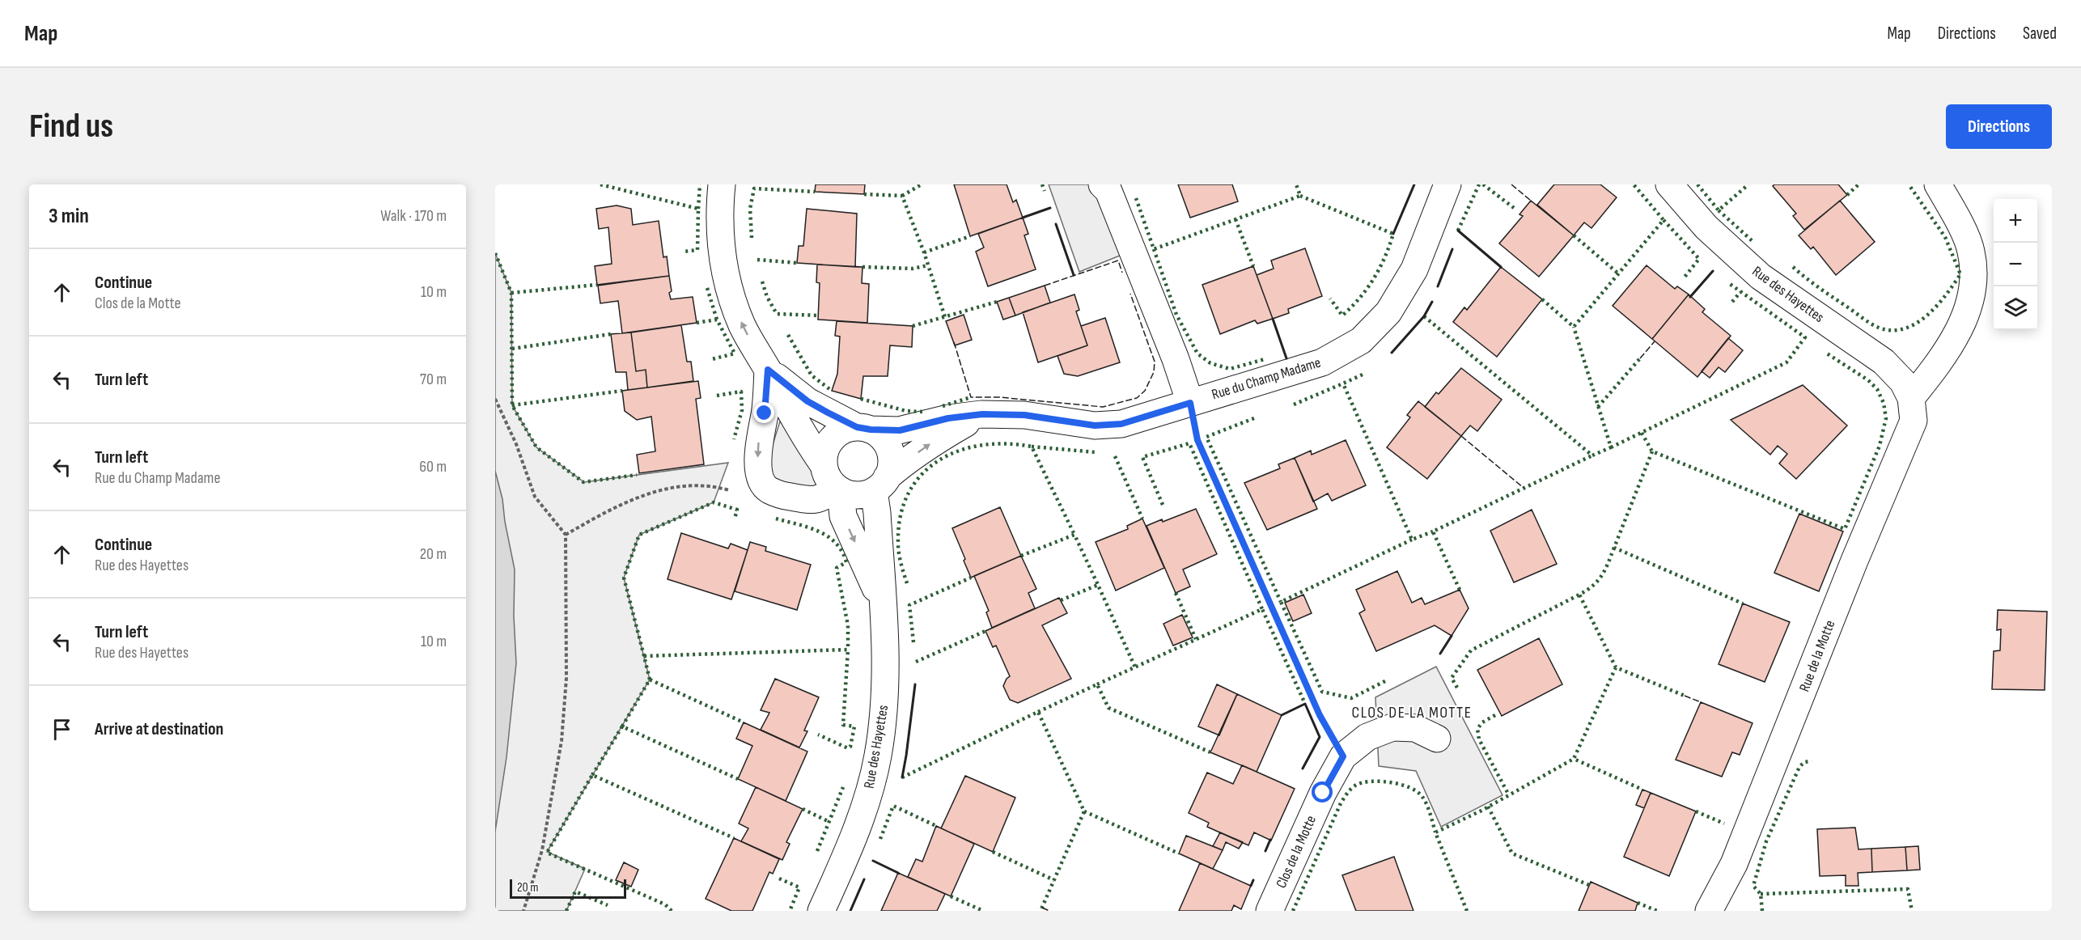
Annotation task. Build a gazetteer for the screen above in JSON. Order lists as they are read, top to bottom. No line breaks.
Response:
{"streets":{"street":["Rue des Hayettes","Rue du Champ Madame","Rue de la Motte","Clos de la Motte"]},"crossings":[["Rue des Hayettes","Rue du Champ Madame"],["Rue des Hayettes","Rue de la Motte"]],"districts":["CLOS DE LA MOTTE"],"scale_bar":"20 m","page":{"header":"Map","nav":["Map","Directions","Saved"],"buttons":"Directions","title":"Find us","heading":["3 min","Walk · 170 m"],"map_buttons":["+","−"],"list":[["Continue","Clos de la Motte","10 m"],["Turn left","70 m"],["Turn left","Rue du Champ Madame","60 m"],["Continue","Rue des Hayettes","20 m"],["Turn left","Rue des Hayettes","10 m"],"Arrive at destination"],"scale":"20 m"}}
